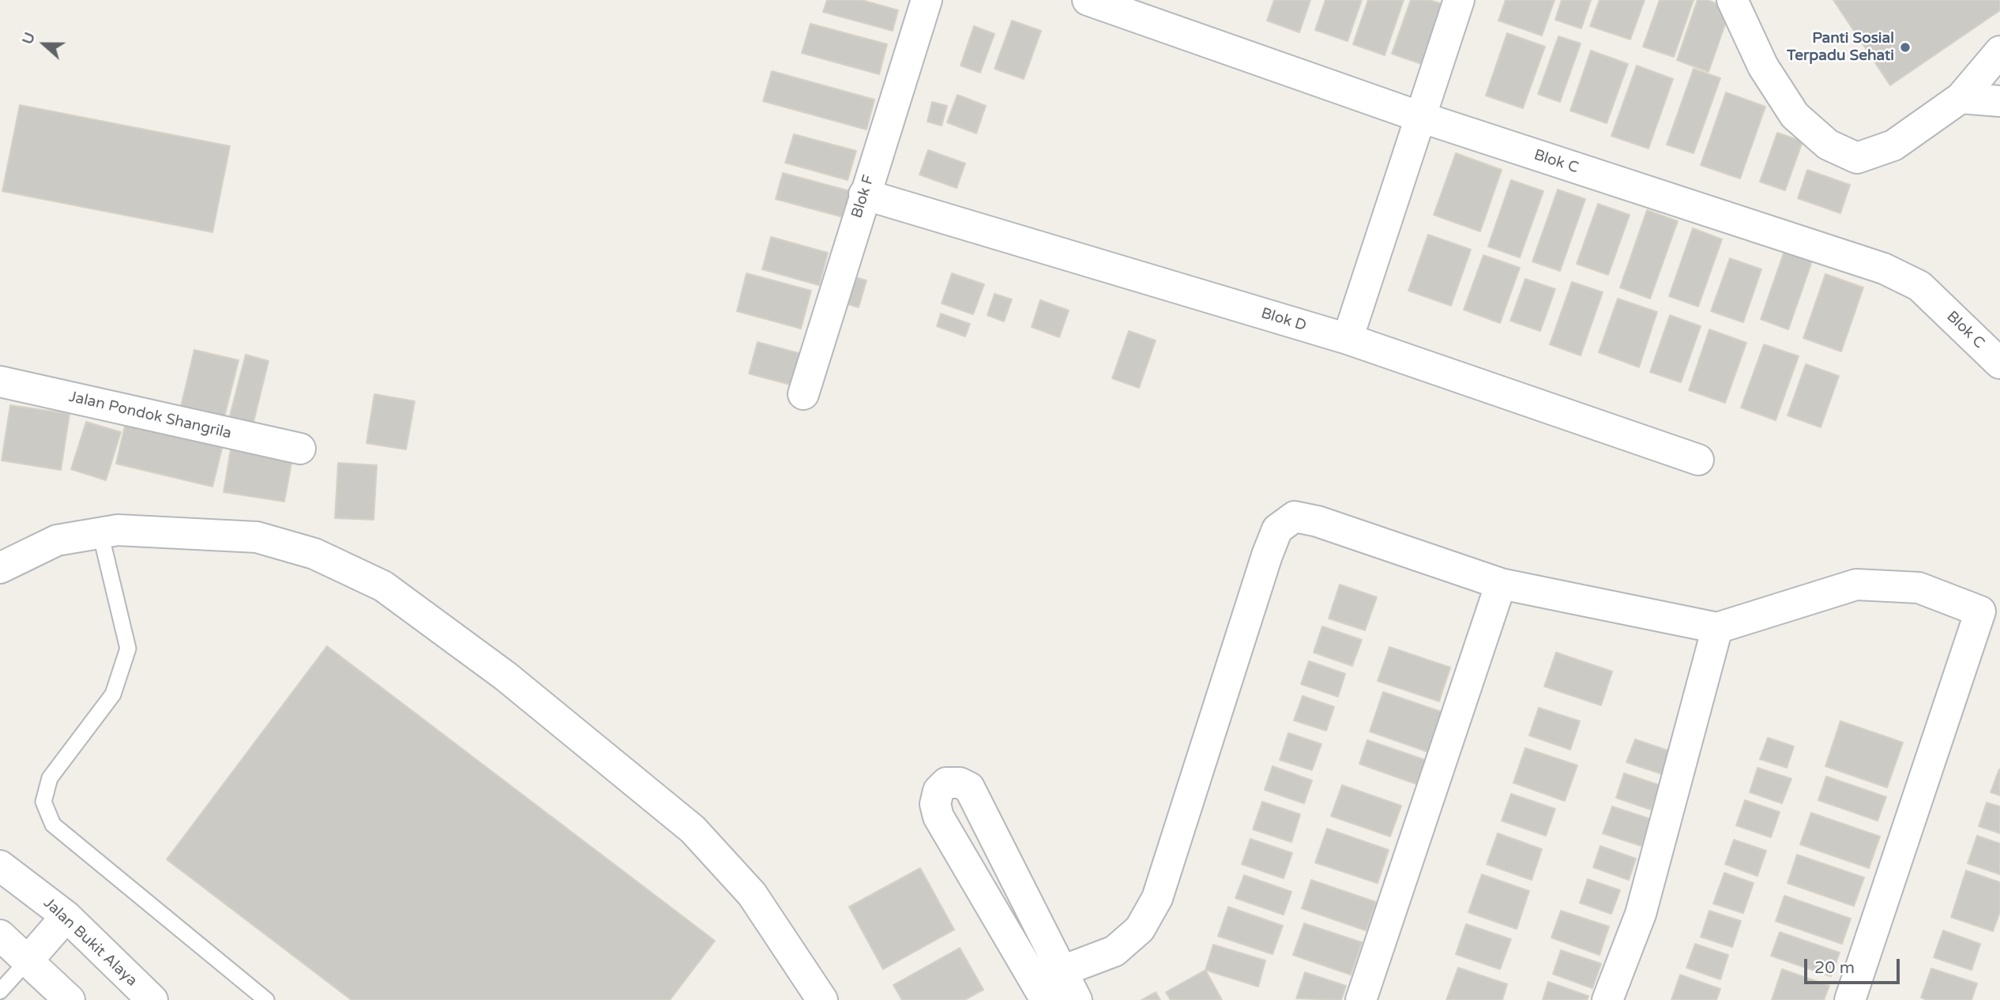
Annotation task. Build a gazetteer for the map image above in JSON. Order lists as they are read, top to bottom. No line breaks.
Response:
{"streets":{"street":["Blok C","Blok F","Blok D","Jalan Pondok Shangrila","Jalan Bukit Alaya"]},"crossings":[["Blok F","Blok D"]],"places":["Panti Sosial Terpadu Sehati"],"scale_bar":"20 m","north":"left"}
